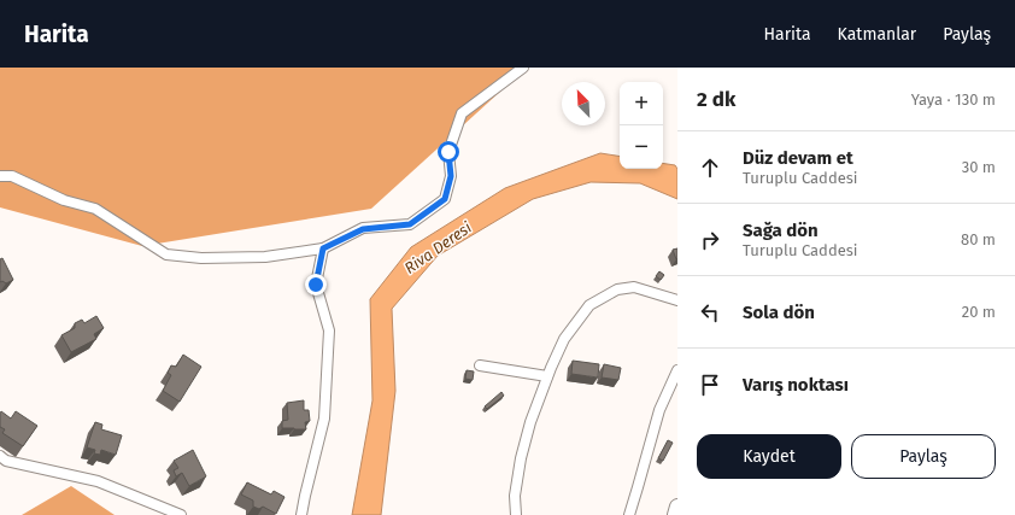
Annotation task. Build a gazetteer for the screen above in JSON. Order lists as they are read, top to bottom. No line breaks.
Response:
{"water":["Riva Deresi"],"north":"top left","page":{"header":"Harita","nav":["Harita","Katmanlar","Paylaş"],"heading":["2 dk","Yaya · 130 m"],"map_buttons":["+","−"],"list":[["Düz devam et","Turuplu Caddesi","30 m"],["Sağa dön","Turuplu Caddesi","80 m"],["Sola dön","20 m"],"Varış noktası"],"buttons":["Kaydet","Paylaş"]}}
